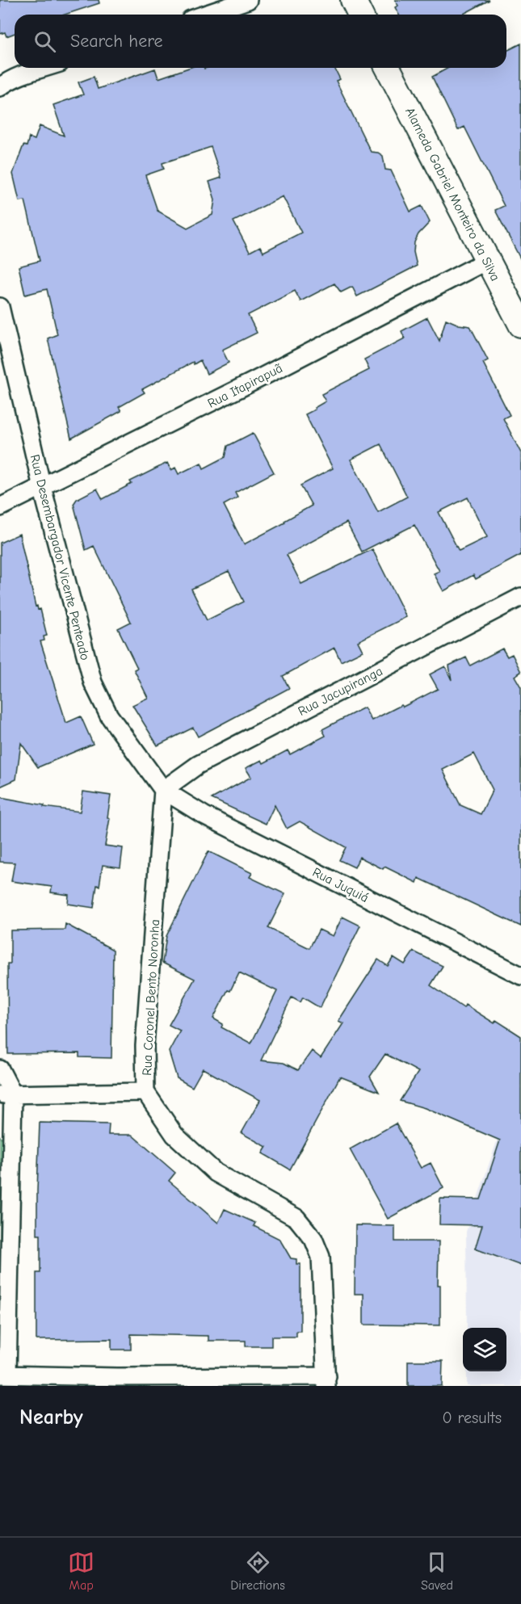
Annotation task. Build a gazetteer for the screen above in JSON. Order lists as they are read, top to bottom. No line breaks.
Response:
{"streets":{"street":["Alameda Gabriel Monteiro da Silva","Rua Itapirapuã","Rua Desembargador Vicente Penteado","Rua Jacupiranga","Rua Juquiá","Rua Coronel Bento Noronha"]},"crossings":[["Alameda Gabriel Monteiro da Silva","Rua Itapirapuã"],["Rua Itapirapuã","Rua Desembargador Vicente Penteado"],["Rua Desembargador Vicente Penteado","Rua Jacupiranga"],["Rua Desembargador Vicente Penteado","Rua Juquiá"],["Rua Desembargador Vicente Penteado","Rua Coronel Bento Noronha"],["Rua Jacupiranga","Rua Juquiá"],["Rua Jacupiranga","Rua Coronel Bento Noronha"],["Rua Juquiá","Rua Coronel Bento Noronha"]],"page":{"search":"Search here","heading":["Nearby","0 results"],"nav":["Map","Directions","Saved"]}}
